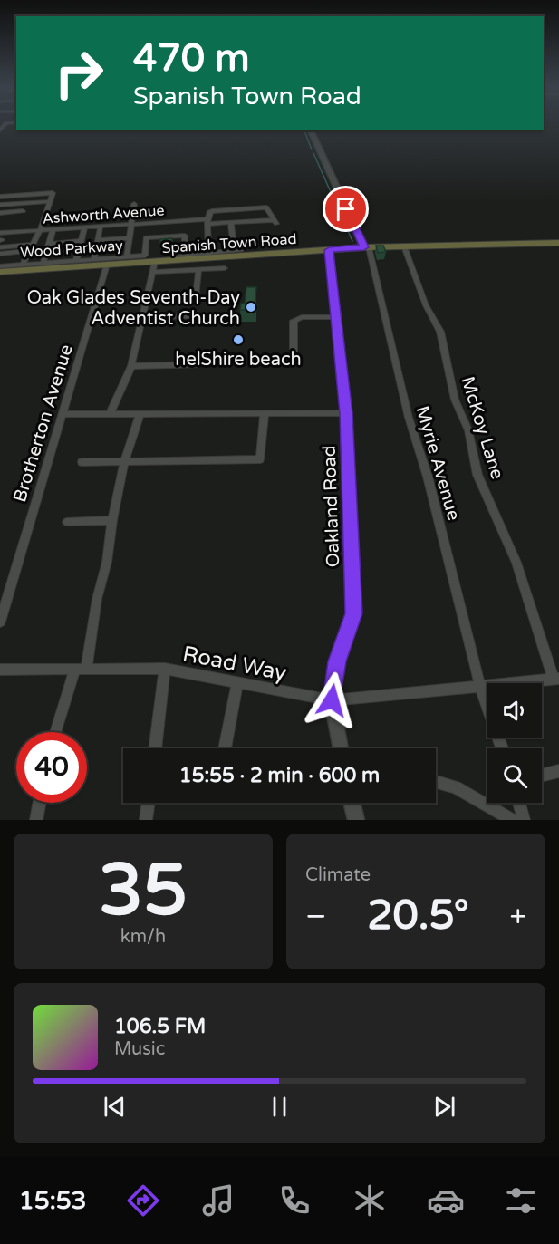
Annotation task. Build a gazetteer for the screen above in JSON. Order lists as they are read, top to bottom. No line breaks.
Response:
{"streets":{"main road":["Spanish Town Road"],"street":["Ashworth Avenue","Wood Parkway","Brotherton Avenue","McKoy Lane","Myrie Avenue","Oakland Road","Road Way"]},"crossings":[["Spanish Town Road","Wood Parkway"],["Spanish Town Road","Brotherton Avenue"],["Spanish Town Road","McKoy Lane"],["Spanish Town Road","Myrie Avenue"],["Spanish Town Road","Oakland Road"],["McKoy Lane","Road Way"],["Myrie Avenue","Road Way"],["Oakland Road","Road Way"]],"places":["Oak Glades Seventh-Day Adventist Church","helShire beach"],"page":{"turn":["470 m","Spanish Town Road"],"limit":"40","trip":"15:55 · 2 min · 600 m","tile":[["35","km/h"],"Climate"],"heat":["−","20.5°","+"],"song":["106.5 FM","Music"],"tabs":"15:53"}}
